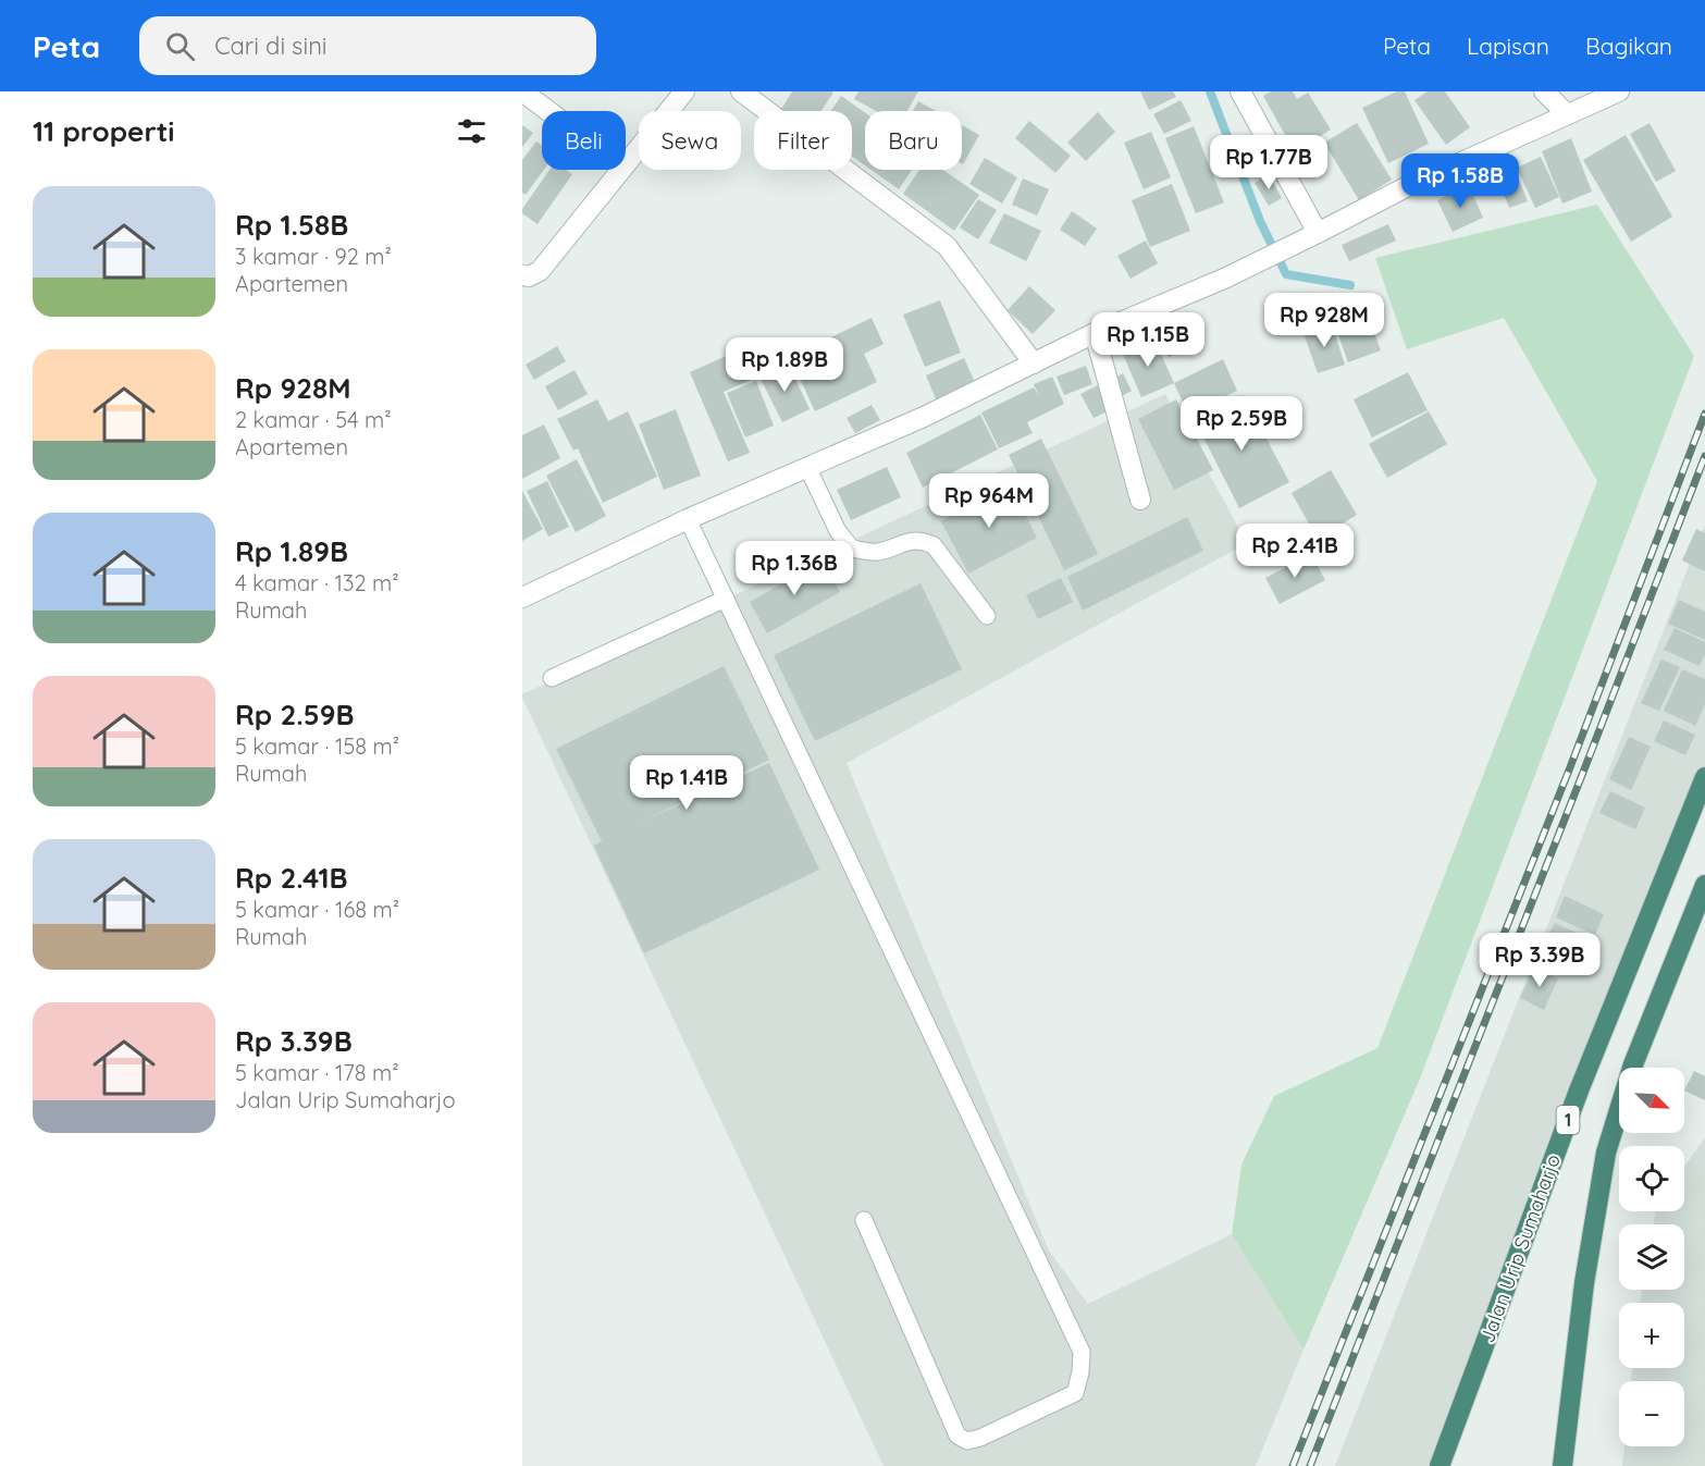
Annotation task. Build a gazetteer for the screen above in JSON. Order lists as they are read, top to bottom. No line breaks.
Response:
{"streets":{"highway":["1","Jalan Urip Sumaharjo"]},"north":"bottom right","page":{"header":"Peta","search":"Cari di sini","nav":["Peta","Lapisan","Bagikan"],"heading":"11 properti","chip":["Beli","Sewa","Filter","Baru"],"price":["Rp 1.77B","Rp 1.58B","Rp 928M","Rp 1.15B","Rp 1.89B","Rp 2.59B","Rp 964M","Rp 2.41B","Rp 1.36B","Rp 1.41B","Rp 3.39B"],"list":[{"name":"Rp 1.58B","note":"3 kamar · 92 m² · Apartemen"},{"name":"Rp 928M","note":"2 kamar · 54 m² · Apartemen"},{"name":"Rp 1.89B","note":"4 kamar · 132 m² · Rumah"},{"name":"Rp 2.59B","note":"5 kamar · 158 m² · Rumah"},{"name":"Rp 2.41B","note":"5 kamar · 168 m² · Rumah"},{"name":"Rp 3.39B","note":"5 kamar · 178 m² · Jalan Urip Sumaharjo"}],"map_buttons":["+","−"]}}
